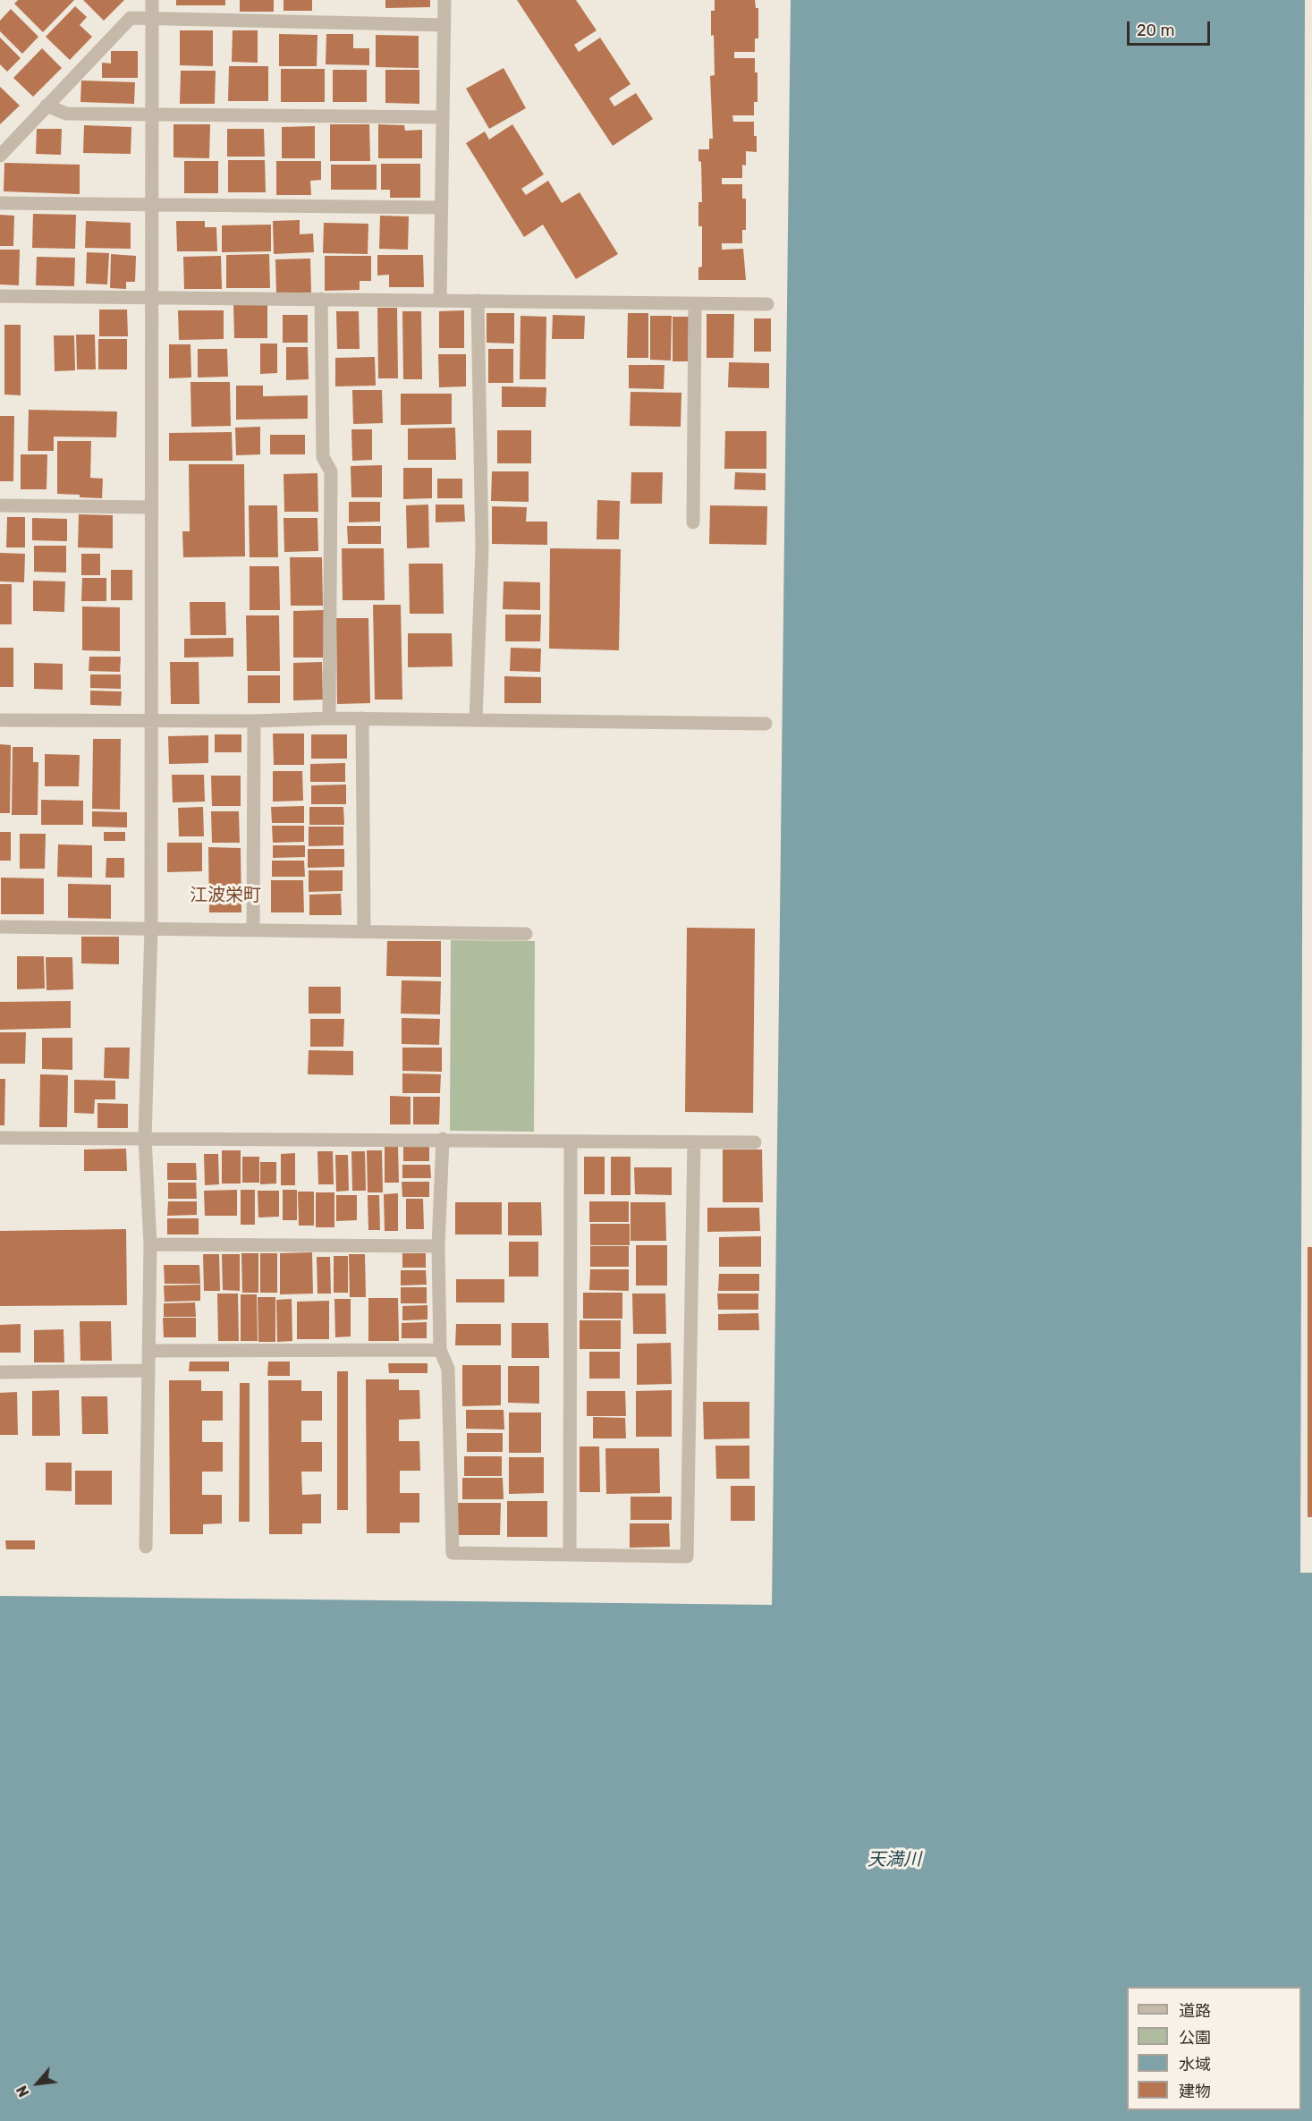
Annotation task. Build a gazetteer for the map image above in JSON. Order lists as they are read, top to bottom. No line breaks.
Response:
{"districts":["江波栄町"],"water":["天満川"],"legend":["道路","公園","水域","建物"],"scale_bar":"20 m","north":"bottom left"}
